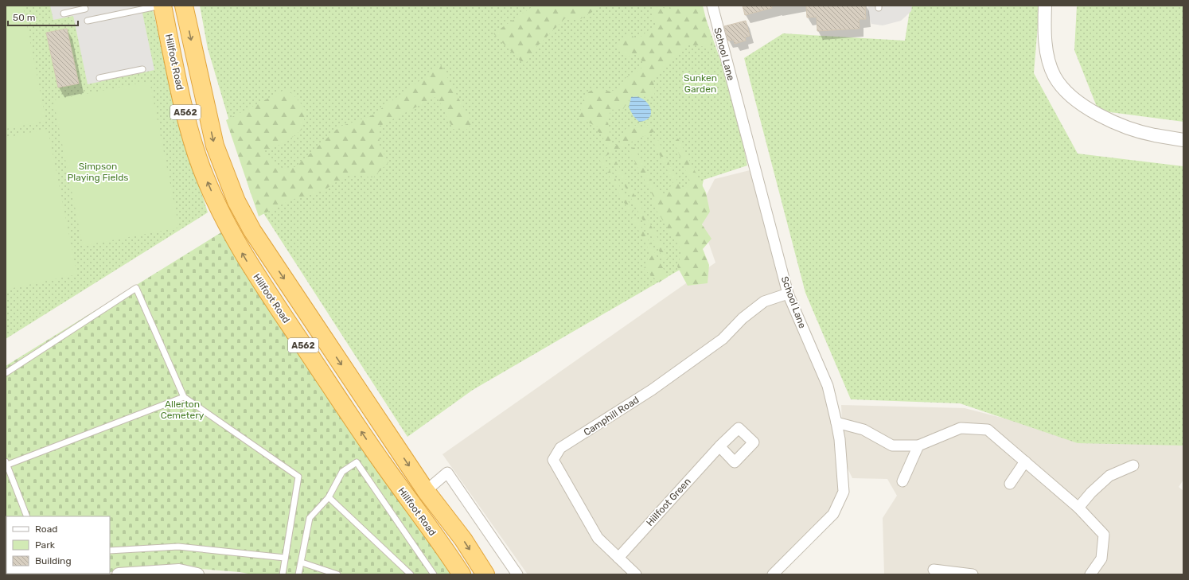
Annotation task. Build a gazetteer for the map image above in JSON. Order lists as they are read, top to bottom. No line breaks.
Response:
{"streets":{"highway":["Hillfoot Road","A562"],"street":["School Lane","Camphill Road","Hillfoot Green"]},"crossings":[["School Lane","Camphill Road"],["Camphill Road","Hillfoot Green"]],"parks":["Sunken Garden","Simpson Playing Fields","Allerton Cemetery"],"legend":["Road","Park","Building"],"scale_bar":"50 m"}
